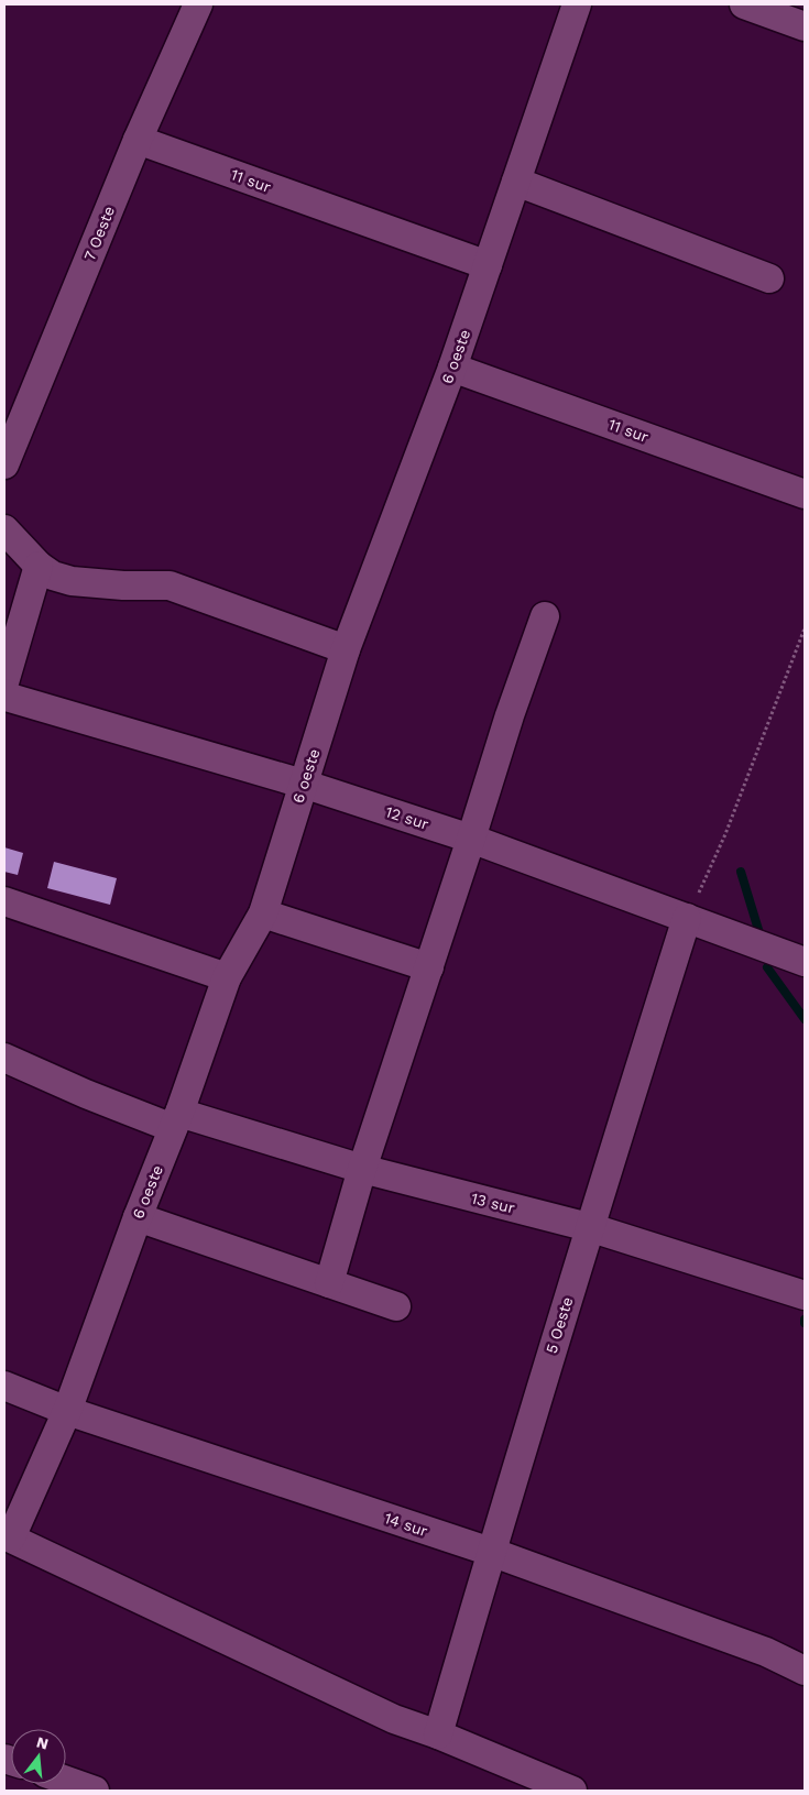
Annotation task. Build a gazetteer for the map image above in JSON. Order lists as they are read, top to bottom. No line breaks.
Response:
{"streets":{"street":["11 sur","7 Oeste","6 oeste","12 sur","13 sur","5 Oeste","14 sur"]},"crossings":[["11 sur","7 Oeste"],["11 sur","6 oeste"],["6 oeste","12 sur"],["6 oeste","13 sur"],["6 oeste","14 sur"],["12 sur","5 Oeste"],["13 sur","5 Oeste"],["5 Oeste","14 sur"]],"north":"top"}
